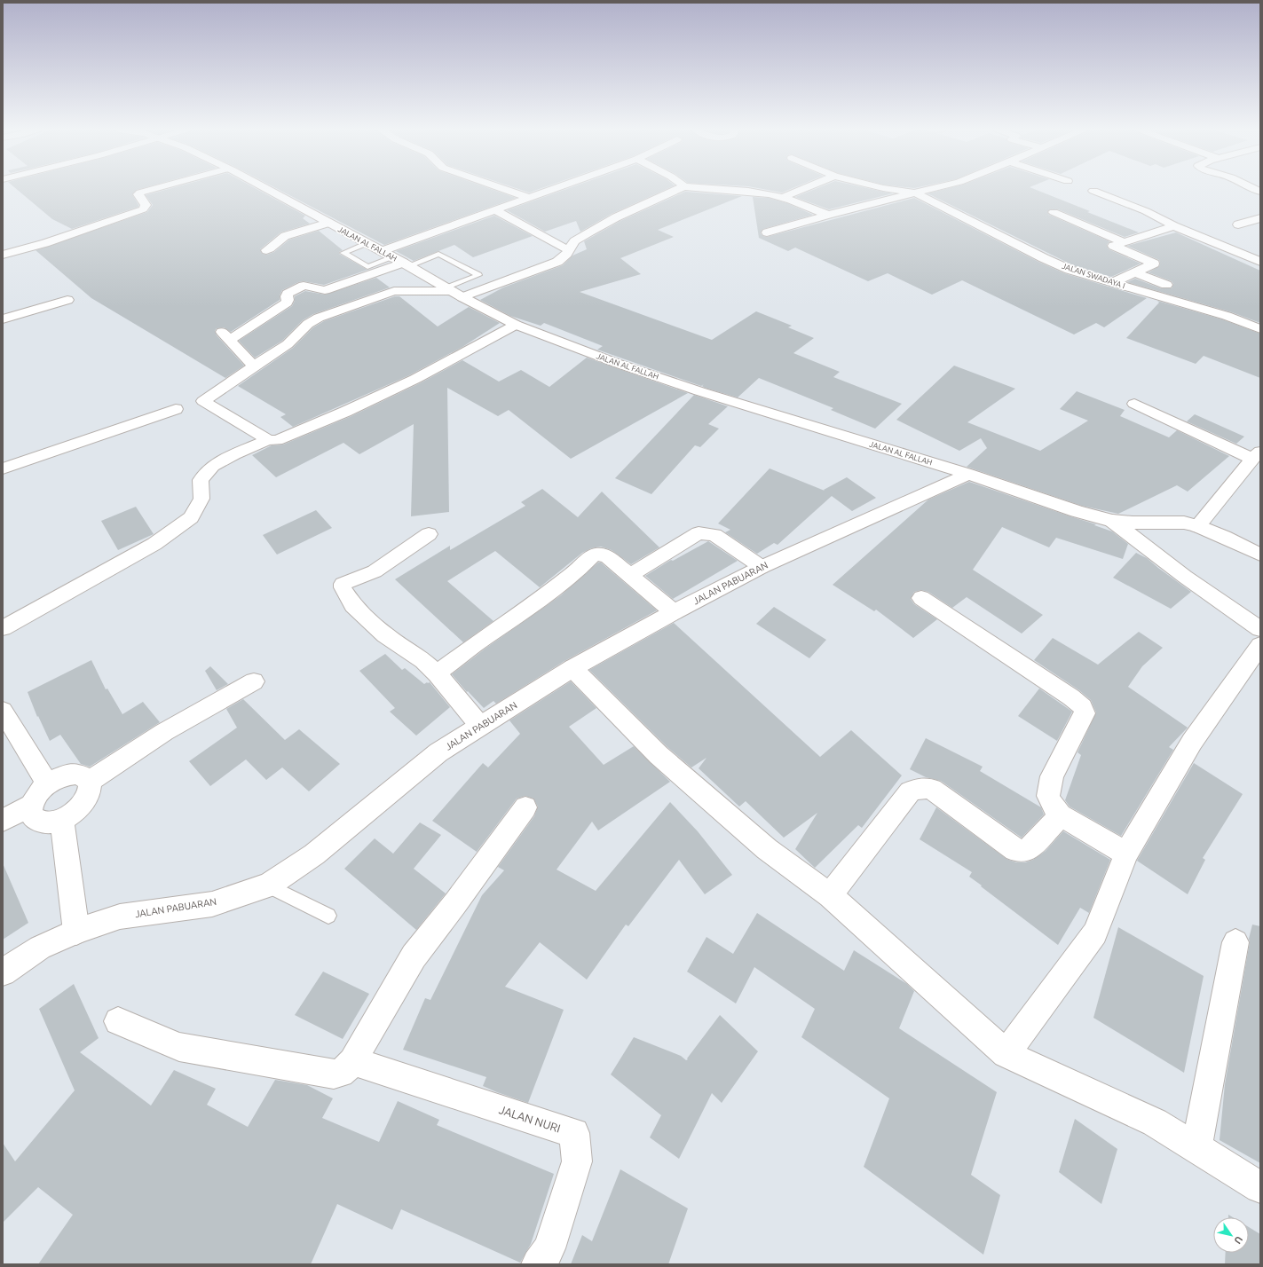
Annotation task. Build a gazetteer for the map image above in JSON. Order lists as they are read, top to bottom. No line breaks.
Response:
{"streets":{"street":["JALAN AL FALLAH","JALAN SWADAYA I","JALAN PABUARAN","JALAN NURI"]},"crossings":[["JALAN AL FALLAH","JALAN PABUARAN"]],"north":"bottom right"}
